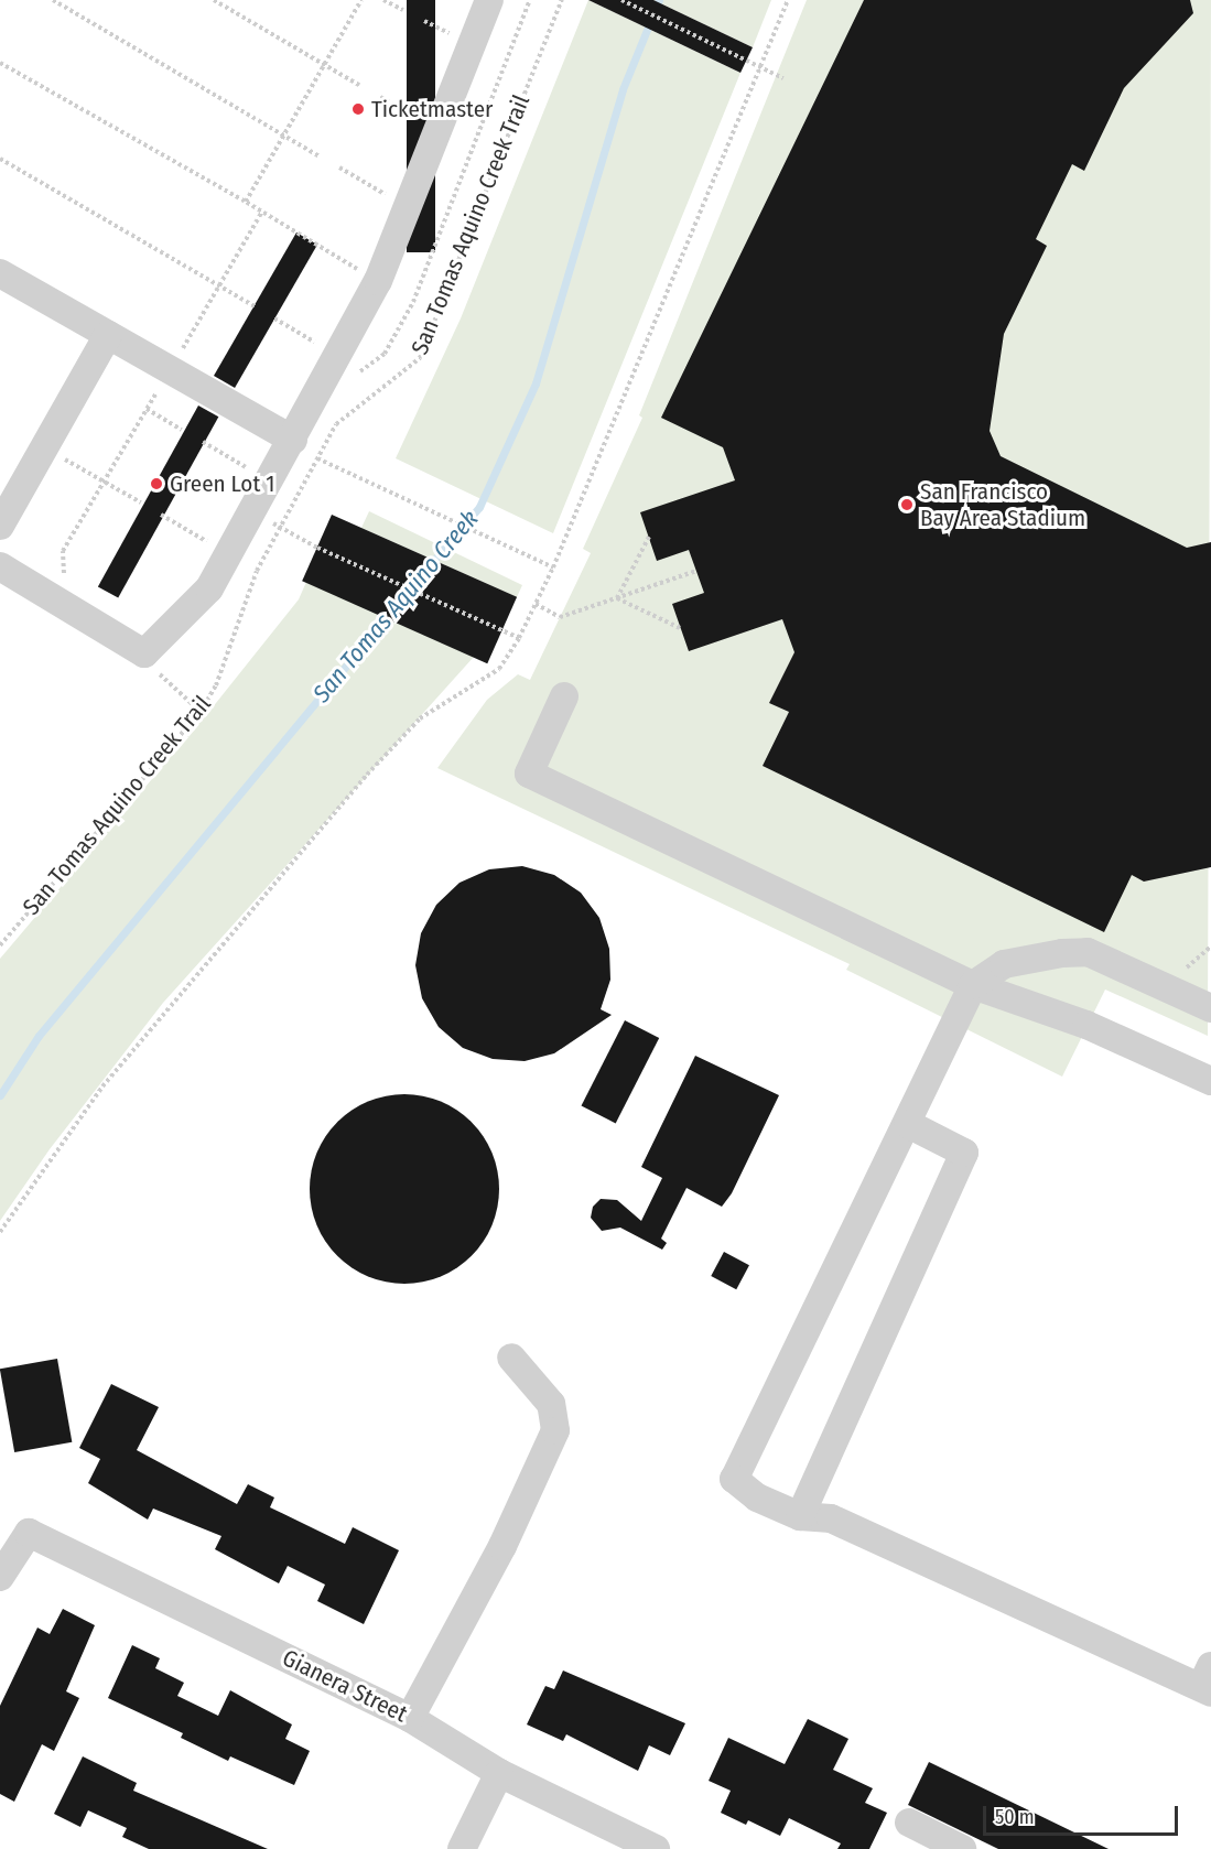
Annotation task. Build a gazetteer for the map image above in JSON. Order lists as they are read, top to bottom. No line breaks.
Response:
{"streets":{"street":["Gianera Street"],"path":["San Tomas Aquino Creek Trail"]},"water":["San Tomas Aquino Creek"],"places":["Ticketmaster","Green Lot 1","San Francisco Bay Area Stadium"],"scale_bar":"50 m"}
